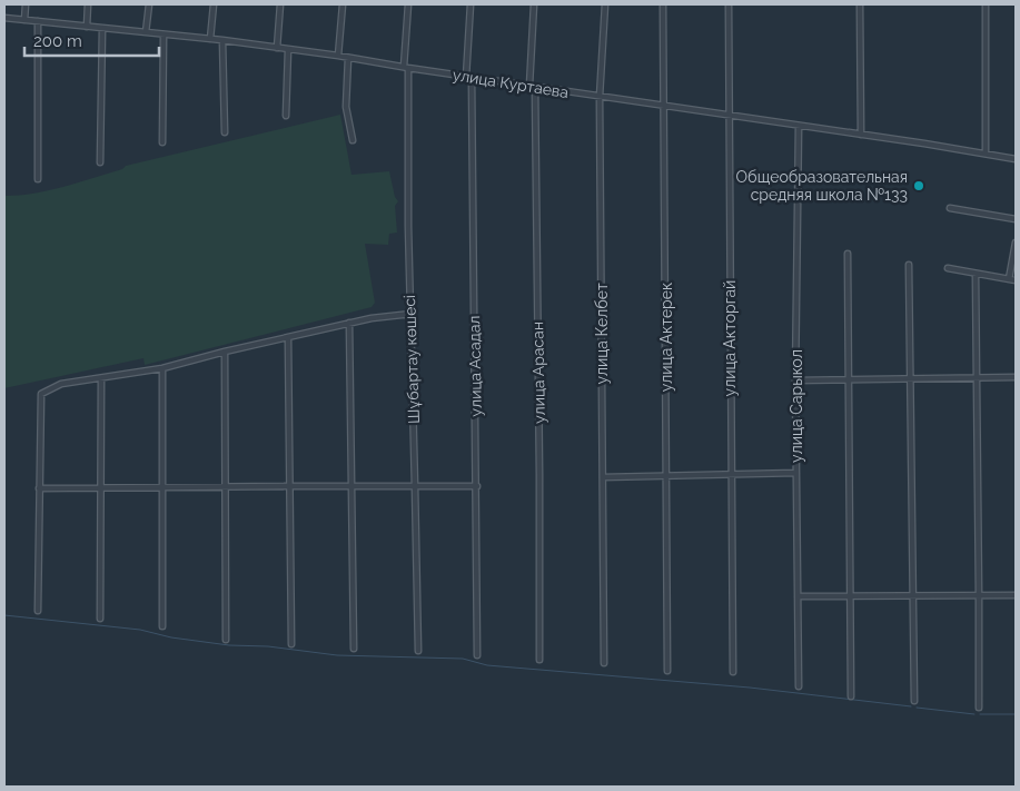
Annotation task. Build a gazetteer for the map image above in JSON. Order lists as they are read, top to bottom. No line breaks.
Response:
{"streets":{"street":["улица Куртаева","улица Келбет","улица Актерек","улица Акторгай","Шұбартау көшесі","улица Асадал","улица Арасан","улица Сарыкол"]},"crossings":[["улица Куртаева","улица Келбет"],["улица Куртаева","улица Актерек"],["улица Куртаева","улица Акторгай"],["улица Куртаева","Шұбартау көшесі"],["улица Куртаева","улица Асадал"],["улица Куртаева","улица Арасан"],["улица Куртаева","улица Сарыкол"]],"places":["Общеобразовательная средняя школа №133"],"scale_bar":"200 m"}
